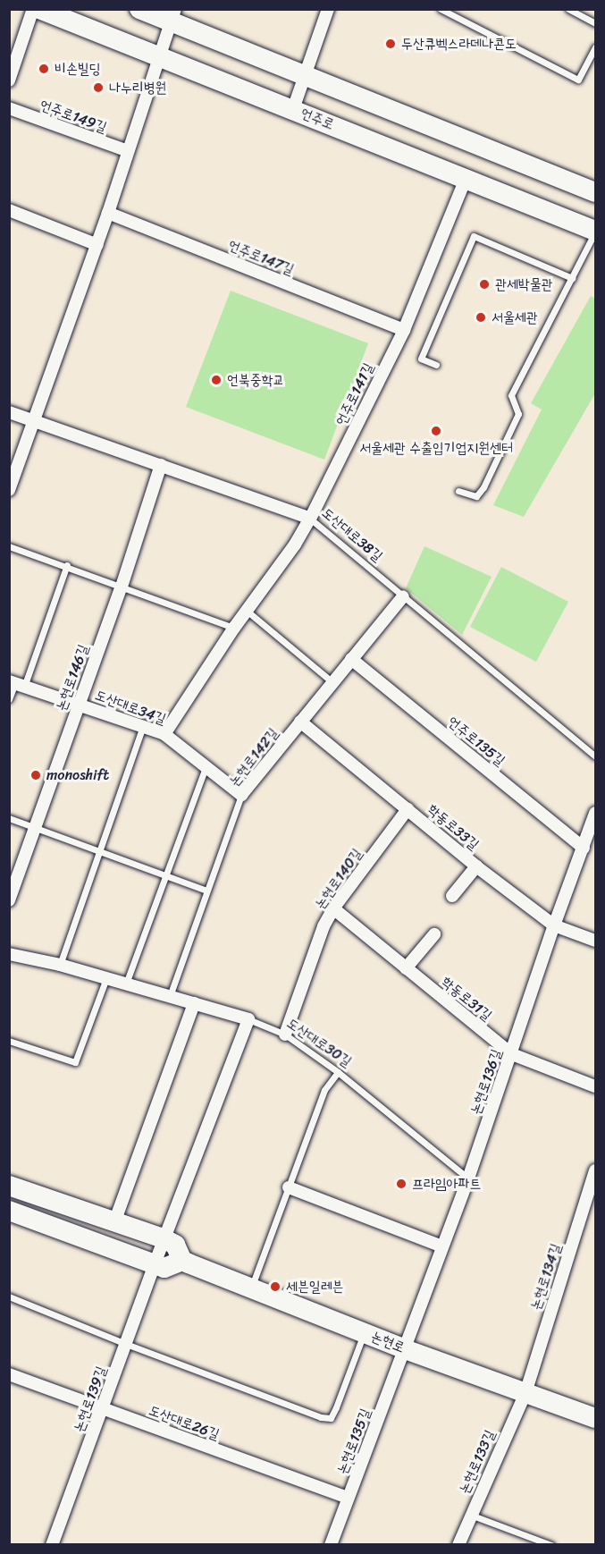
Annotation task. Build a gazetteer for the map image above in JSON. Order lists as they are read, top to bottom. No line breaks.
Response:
{"streets":{"main road":["언주로","논현로"],"street":["언주로149길","언주로147길","언주로141길","도산대로38길","논현로146길","도산대로34길","언주로135길","논현로142길","학동로33길","논현로140길","학동로31길","도산대로30길","논현로136길","논현로134길","논현로139길","도산대로26길","논현로135길","논현로133길"]},"crossings":[["언주로","언주로141길"],["언주로147길","언주로141길"],["언주로141길","도산대로38길"],["언주로141길","도산대로34길"],["도산대로38길","논현로146길"],["도산대로38길","논현로142길"],["논현로146길","도산대로34길"],["도산대로34길","논현로142길"],["언주로135길","논현로142길"],["논현로142길","학동로33길"],["논현로142길","도산대로30길"],["학동로33길","논현로140길"],["학동로33길","논현로136길"],["논현로140길","학동로31길"],["논현로140길","도산대로30길"],["학동로31길","논현로136길"],["도산대로30길","논현로136길"],["논현로136길","논현로"],["논현로136길","논현로135길"],["논현로134길","논현로"],["논현로134길","논현로133길"],["논현로","논현로135길"],["논현로","논현로133길"],["논현로139길","도산대로26길"],["도산대로26길","논현로135길"]],"places":["두산큐벡스라데나콘도","비손빌딩","나누리병원","관세박물관","서울세관","언북중학교","서울세관 수출입기업지원센터","monoshift","프라임아파트","세븐일레븐"]}
